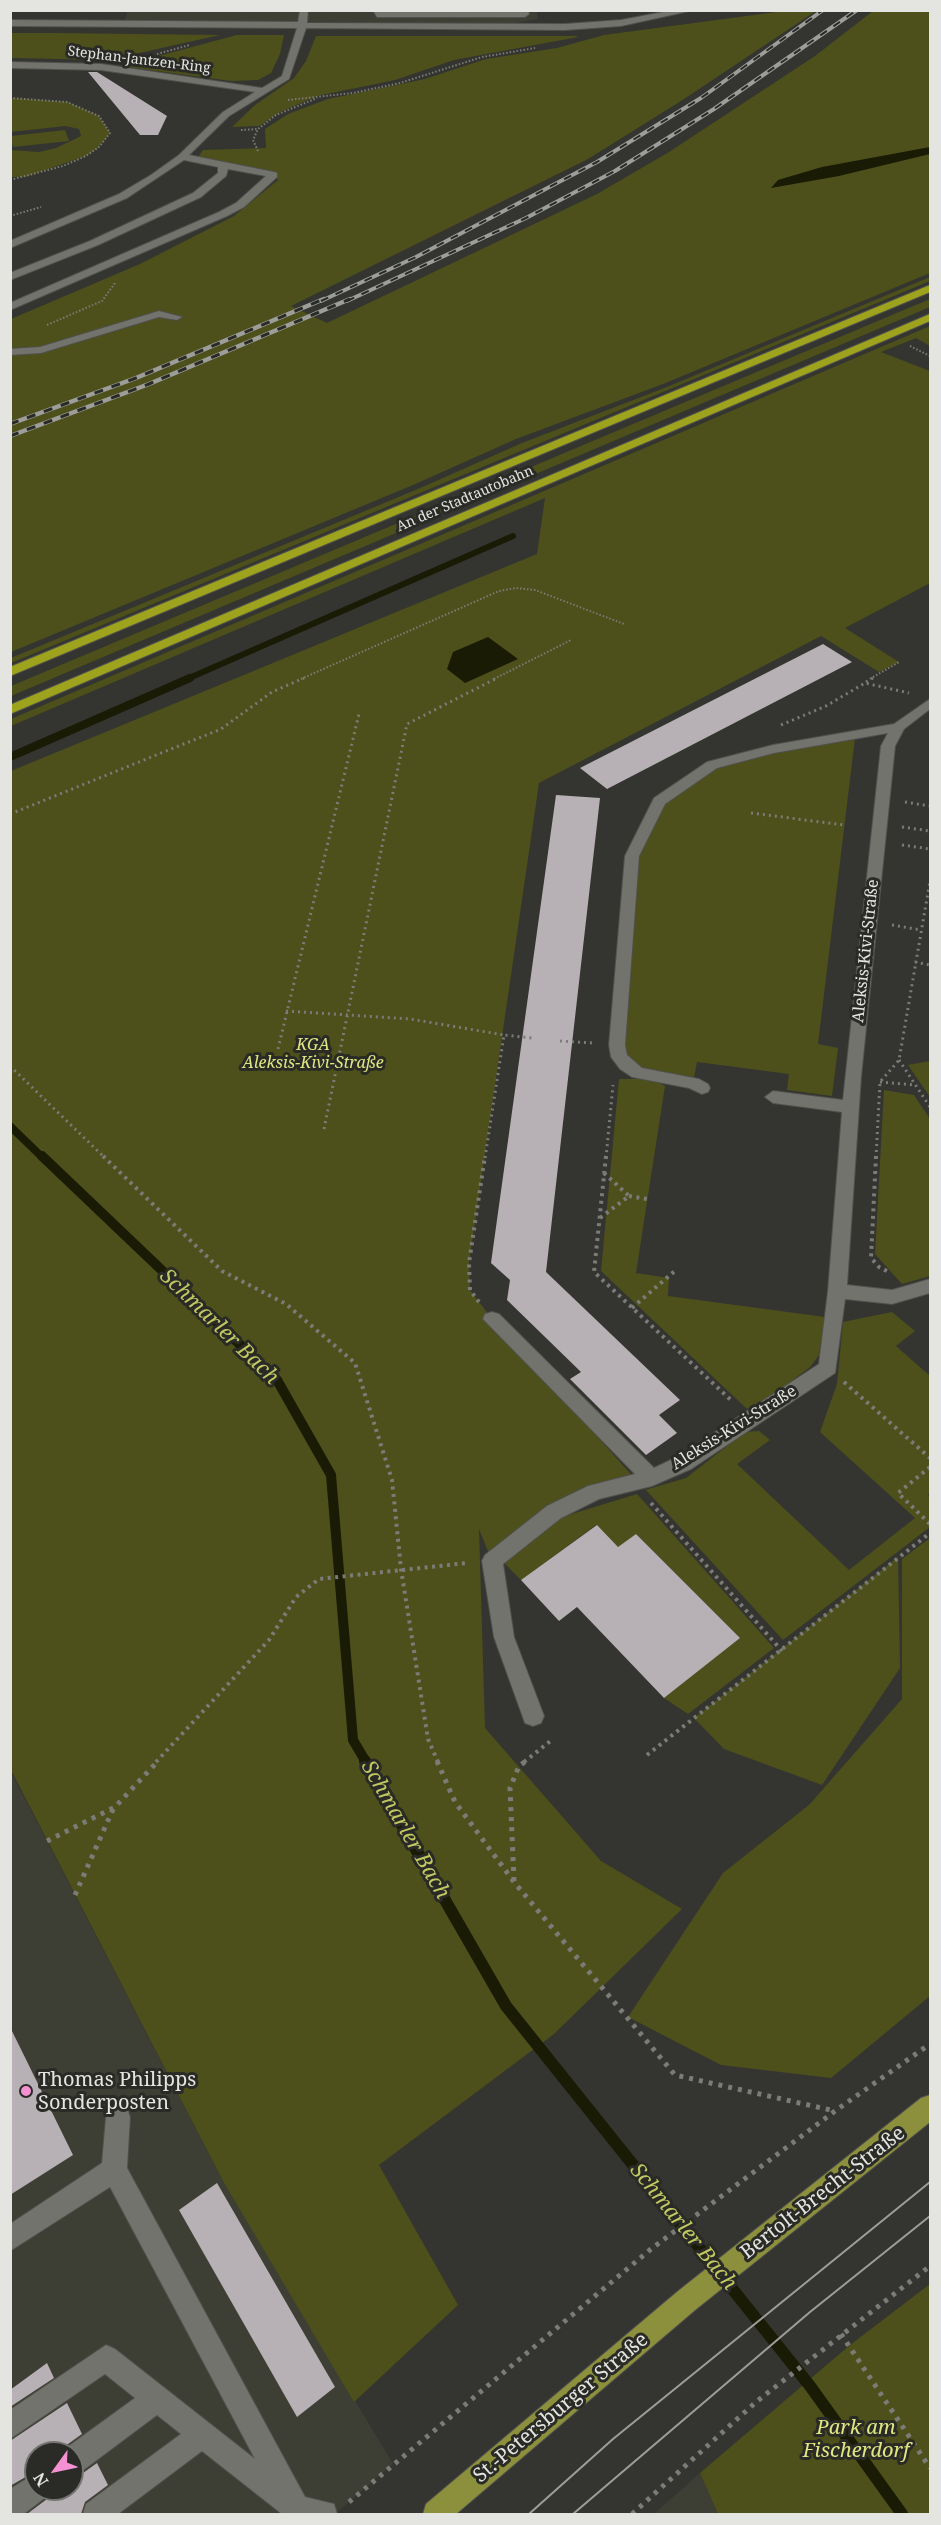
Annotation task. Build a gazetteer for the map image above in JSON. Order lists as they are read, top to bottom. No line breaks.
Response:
{"streets":{"highway":["An der Stadtautobahn"],"main road":["Bertolt-Brecht-Straße","St.-Petersburger Straße"],"street":["Stephan-Jantzen-Ring","Aleksis-Kivi-Straße"]},"crossings":[["Bertolt-Brecht-Straße","St.-Petersburger Straße"]],"water":["Schmarler Bach"],"parks":["KGA Aleksis-Kivi-Straße","Park am Fischerdorf"],"places":["Thomas Philipps Sonderposten"],"north":"bottom left"}
